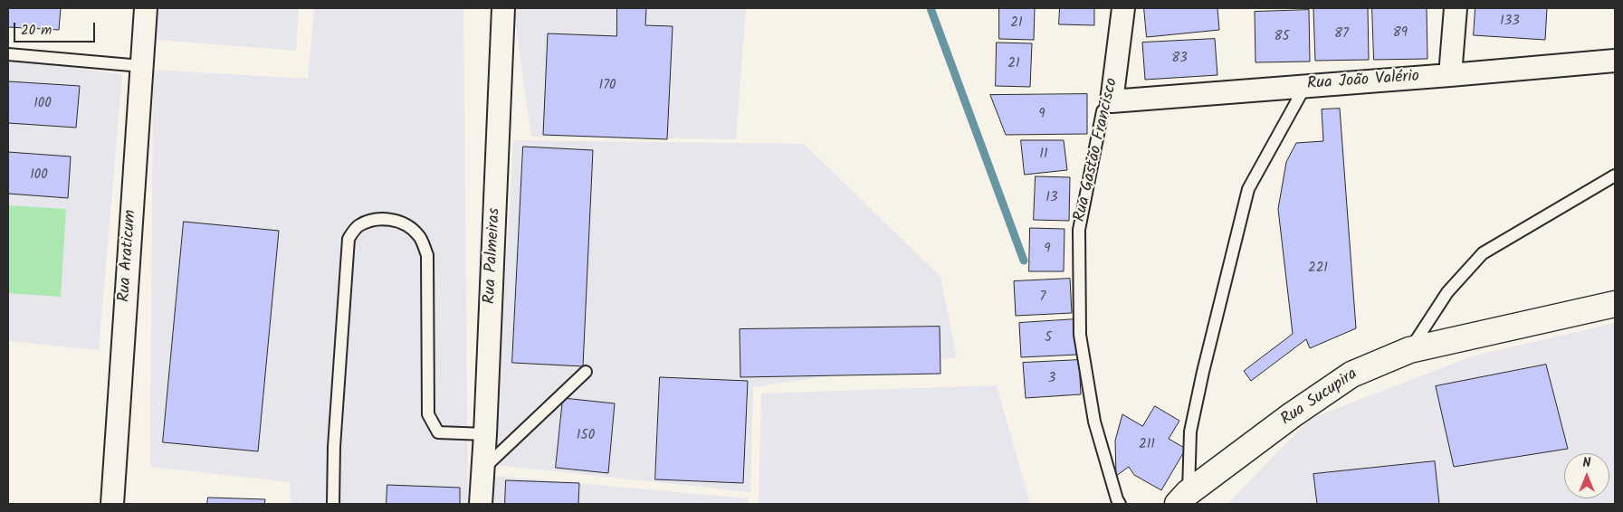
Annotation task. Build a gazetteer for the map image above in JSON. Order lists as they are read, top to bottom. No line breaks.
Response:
{"streets":{"street":["Rua João Valério","Rua Gastão Francisco","Rua Araticum","Rua Palmeiras","Rua Sucupira"]},"crossings":[["Rua João Valério","Rua Gastão Francisco"]],"house_numbers":["133","21","89","87","85","83","21","170","100","9","11","100","13","9","221","7","5","3","150","211"],"scale_bar":"20 m","north":"top"}
